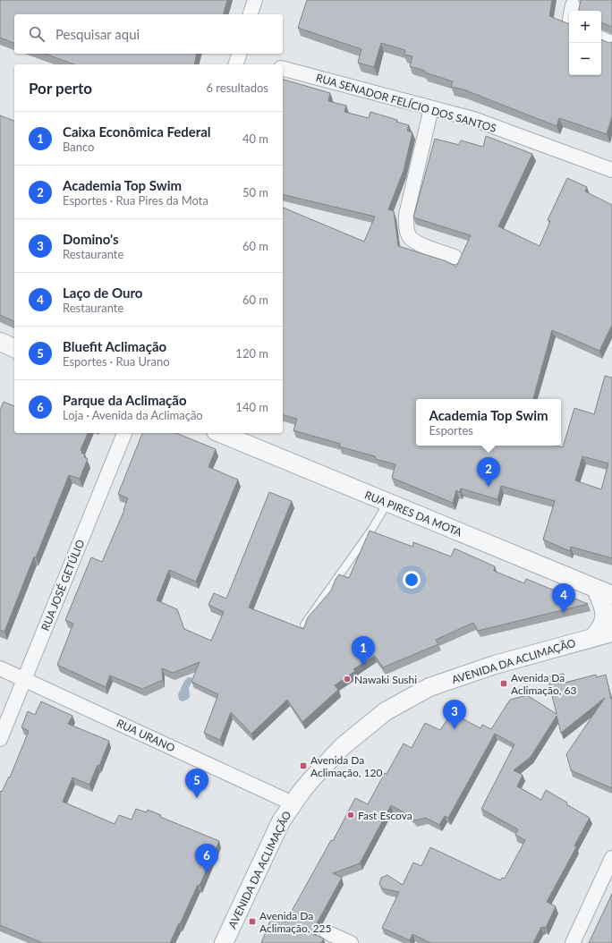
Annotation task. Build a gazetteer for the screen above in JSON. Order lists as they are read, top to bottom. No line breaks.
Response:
{"streets":{"street":["RUA SENADOR FELÍCIO DOS SANTOS","RUA PIRES DA MOTA","RUA JOSÉ GETÚLIO","AVENIDA DA ACLIMAÇÃO","RUA URANO"]},"crossings":[["RUA JOSÉ GETÚLIO","RUA URANO"],["AVENIDA DA ACLIMAÇÃO","RUA URANO"]],"places":{"other":["Nawaki Sushi","Fast Escova"],"transit":["Avenida Da Aclimação, 63","Avenida Da Aclimação, 120","Avenida Da Aclimação, 225"]},"page":{"map_buttons":["+","−"],"search":"Pesquisar aqui","heading":["Por perto","6 resultados"],"list":[{"mark":"1","name":"Caixa Econômica Federal","note":"Banco","value":"40 m"},{"mark":"2","name":"Academia Top Swim","note":"Esportes · Rua Pires da Mota","value":"50 m"},{"mark":"3","name":"Domino's","note":"Restaurante","value":"60 m"},{"mark":"4","name":"Laço de Ouro","note":"Restaurante","value":"60 m"},{"mark":"5","name":"Bluefit Aclimação","note":"Esportes · Rua Urano","value":"120 m"},{"mark":"6","name":"Parque da Aclimação","note":"Loja · Avenida da Aclimação","value":"140 m"}],"popup":["Academia Top Swim","Esportes"],"pins":["2","4","1","3","5","6"]}}
